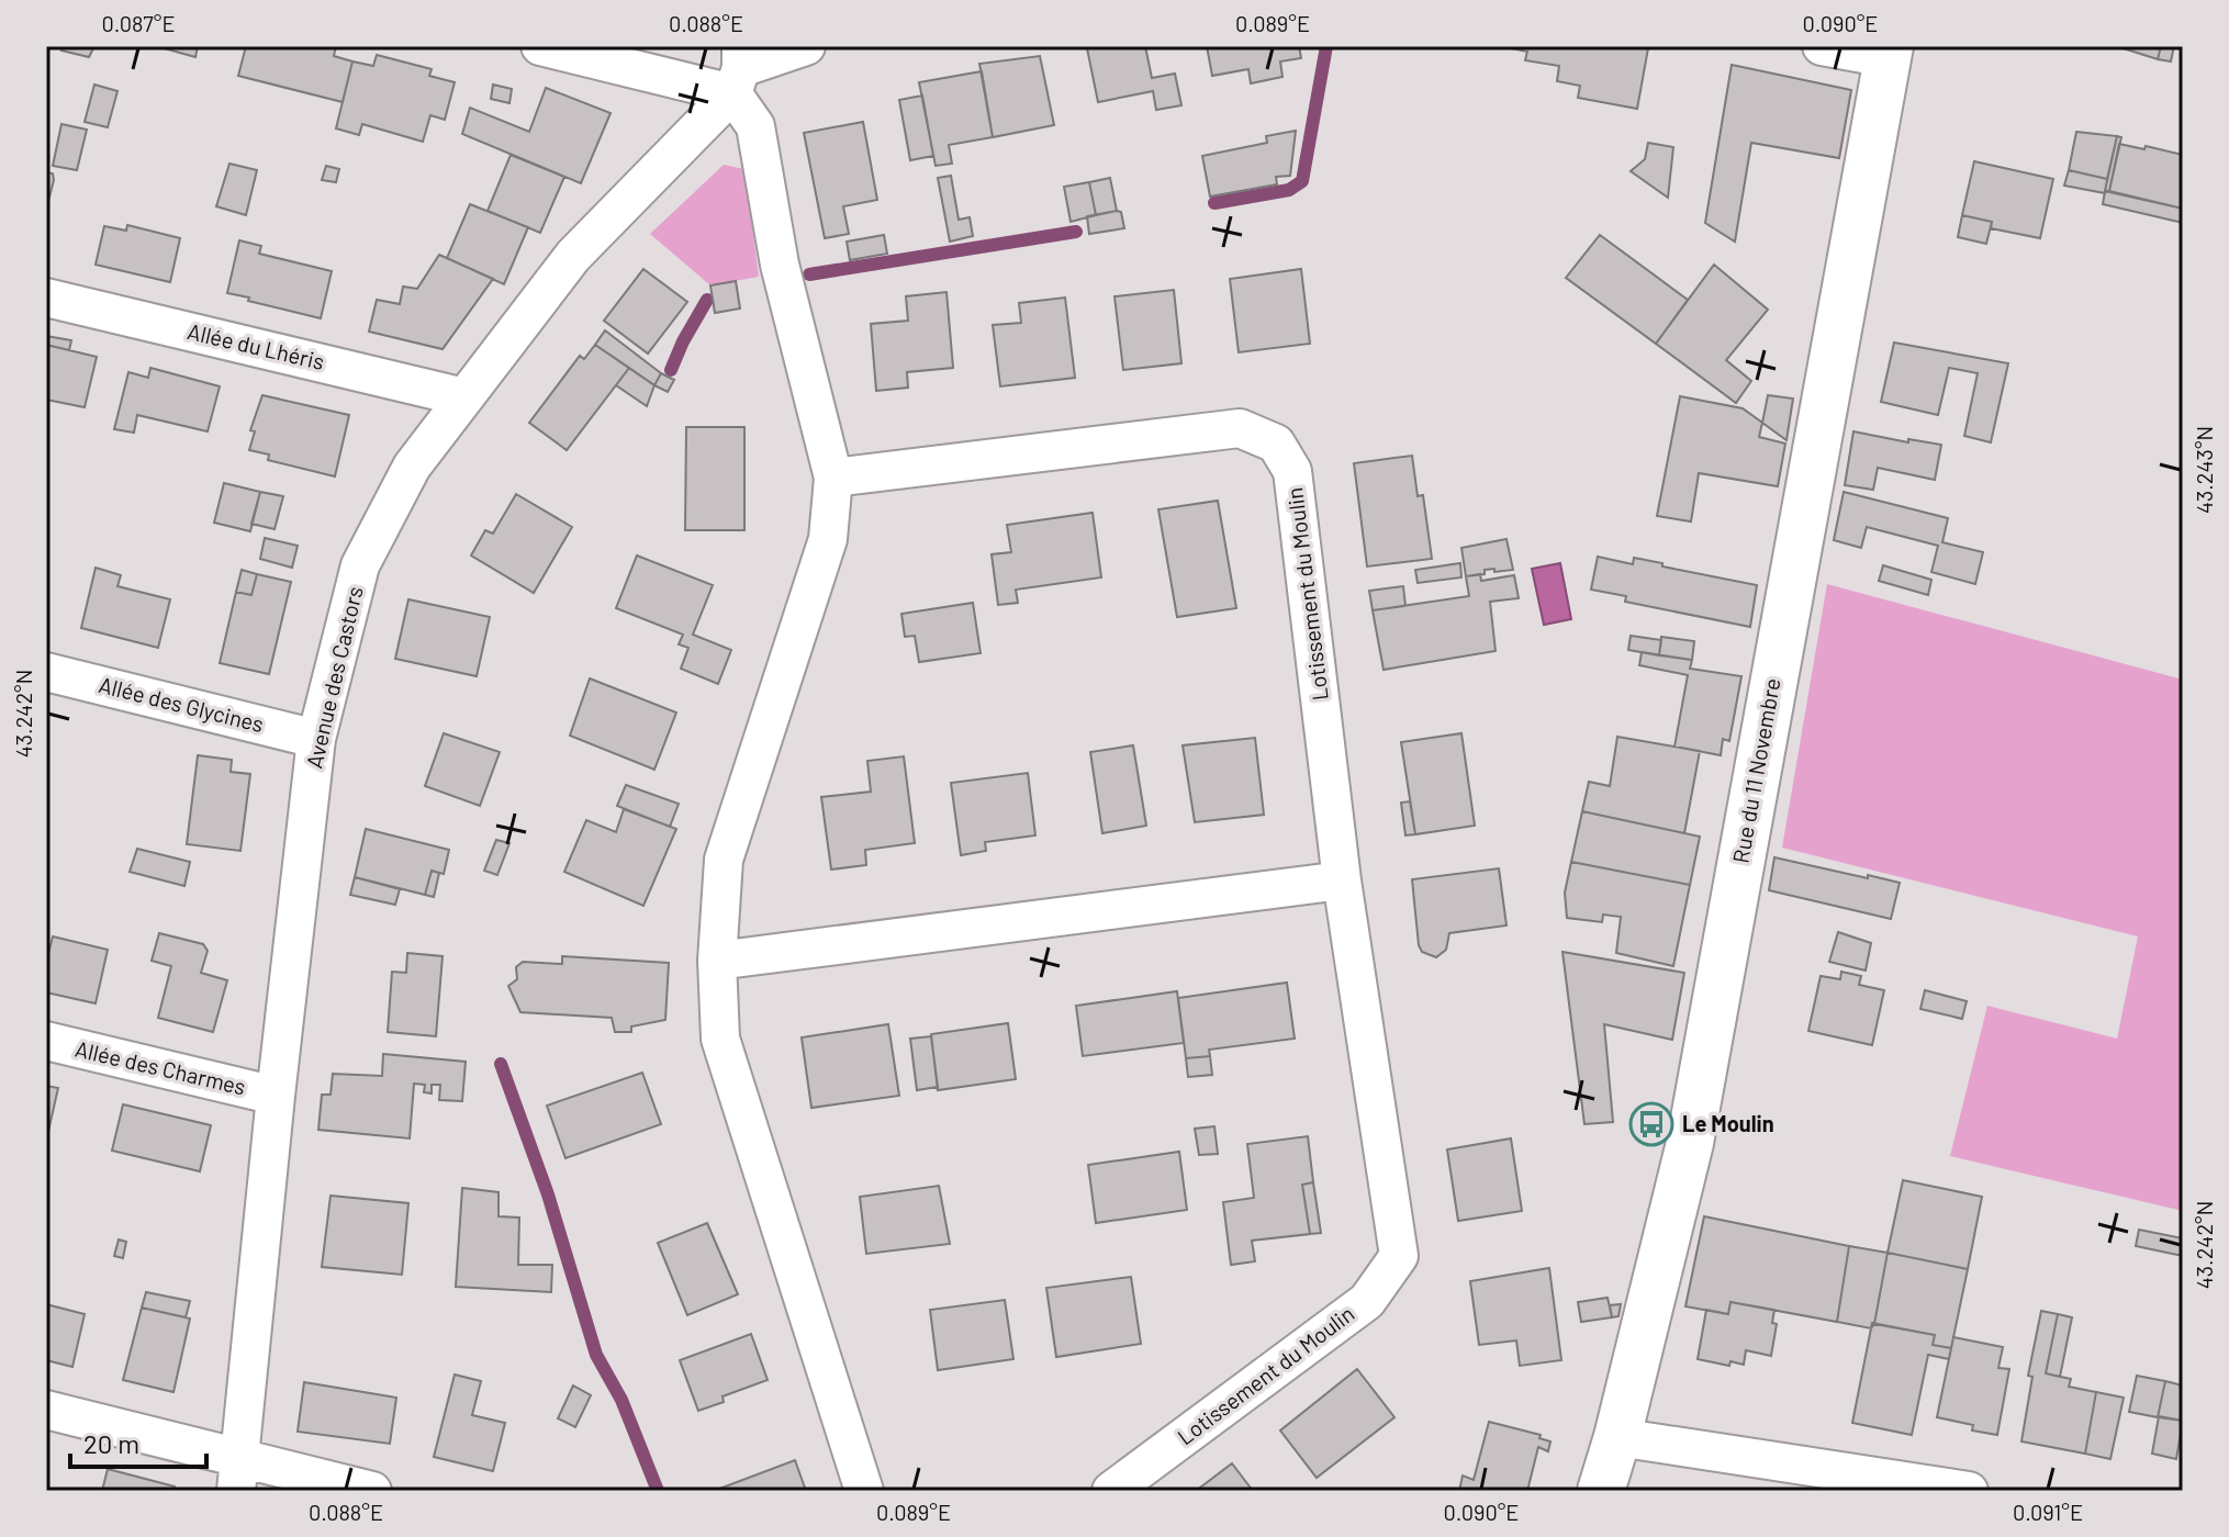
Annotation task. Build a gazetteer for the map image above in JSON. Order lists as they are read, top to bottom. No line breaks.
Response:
{"streets":{"street":["Allée du Lhéris","Lotissement du Moulin","Avenue des Castors","Allée des Glycines","Rue du 11 Novembre","Allée des Charmes"]},"crossings":[["Allée du Lhéris","Avenue des Castors"],["Avenue des Castors","Allée des Glycines"],["Avenue des Castors","Allée des Charmes"]],"places":{"bus stop":["Le Moulin"]},"scale_bar":"20 m","coordinates":["0.087°E","0.088°E","0.089°E","0.090°E","43.243°N","43.242°N","0.091°E"]}
